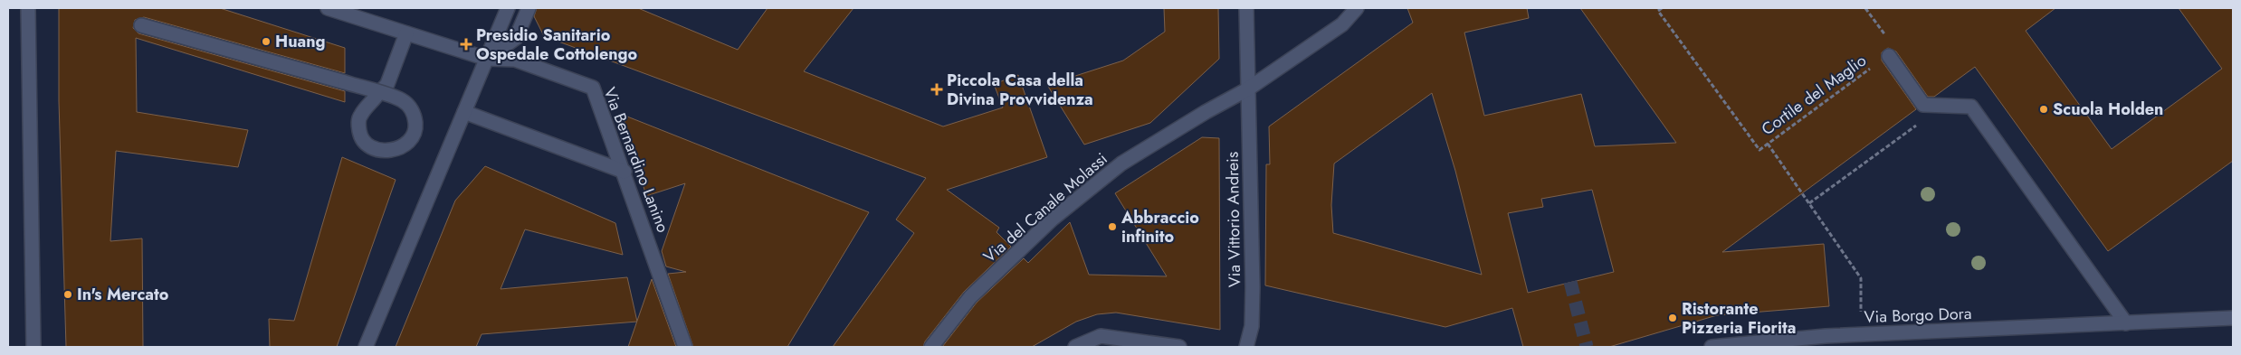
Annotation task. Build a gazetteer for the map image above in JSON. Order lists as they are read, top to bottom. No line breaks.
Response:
{"streets":{"street":["Via Bernardino Lanino","Via del Canale Molassi","Via Vittorio Andreis","Via Borgo Dora"],"path":["Cortile del Maglio"]},"crossings":[["Via del Canale Molassi","Via Vittorio Andreis"]],"places":{"other":["Huang","Scuola Holden","Abbraccio infinito","In's Mercato","Ristorante Pizzeria Fiorita"],"health":["Presidio Sanitario Ospedale Cottolengo","Piccola Casa della Divina Provvidenza"]}}
